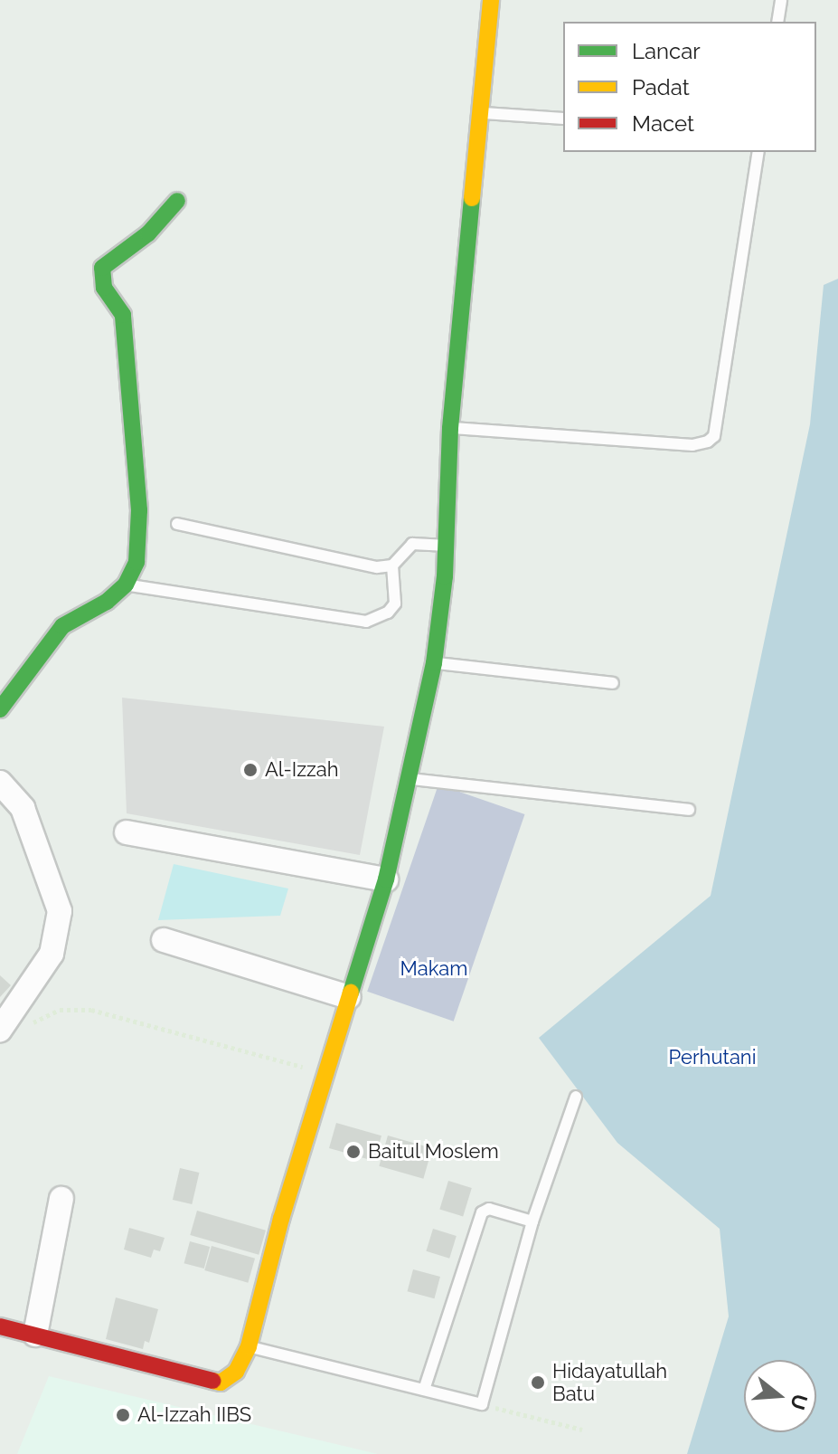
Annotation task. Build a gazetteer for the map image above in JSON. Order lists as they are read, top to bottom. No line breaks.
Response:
{"parks":["Makam","Perhutani"],"places":["Al-Izzah","Baitul Moslem","Hidayatullah Batu","Al-Izzah IIBS"],"legend":["Lancar","Padat","Macet"],"north":"right"}
